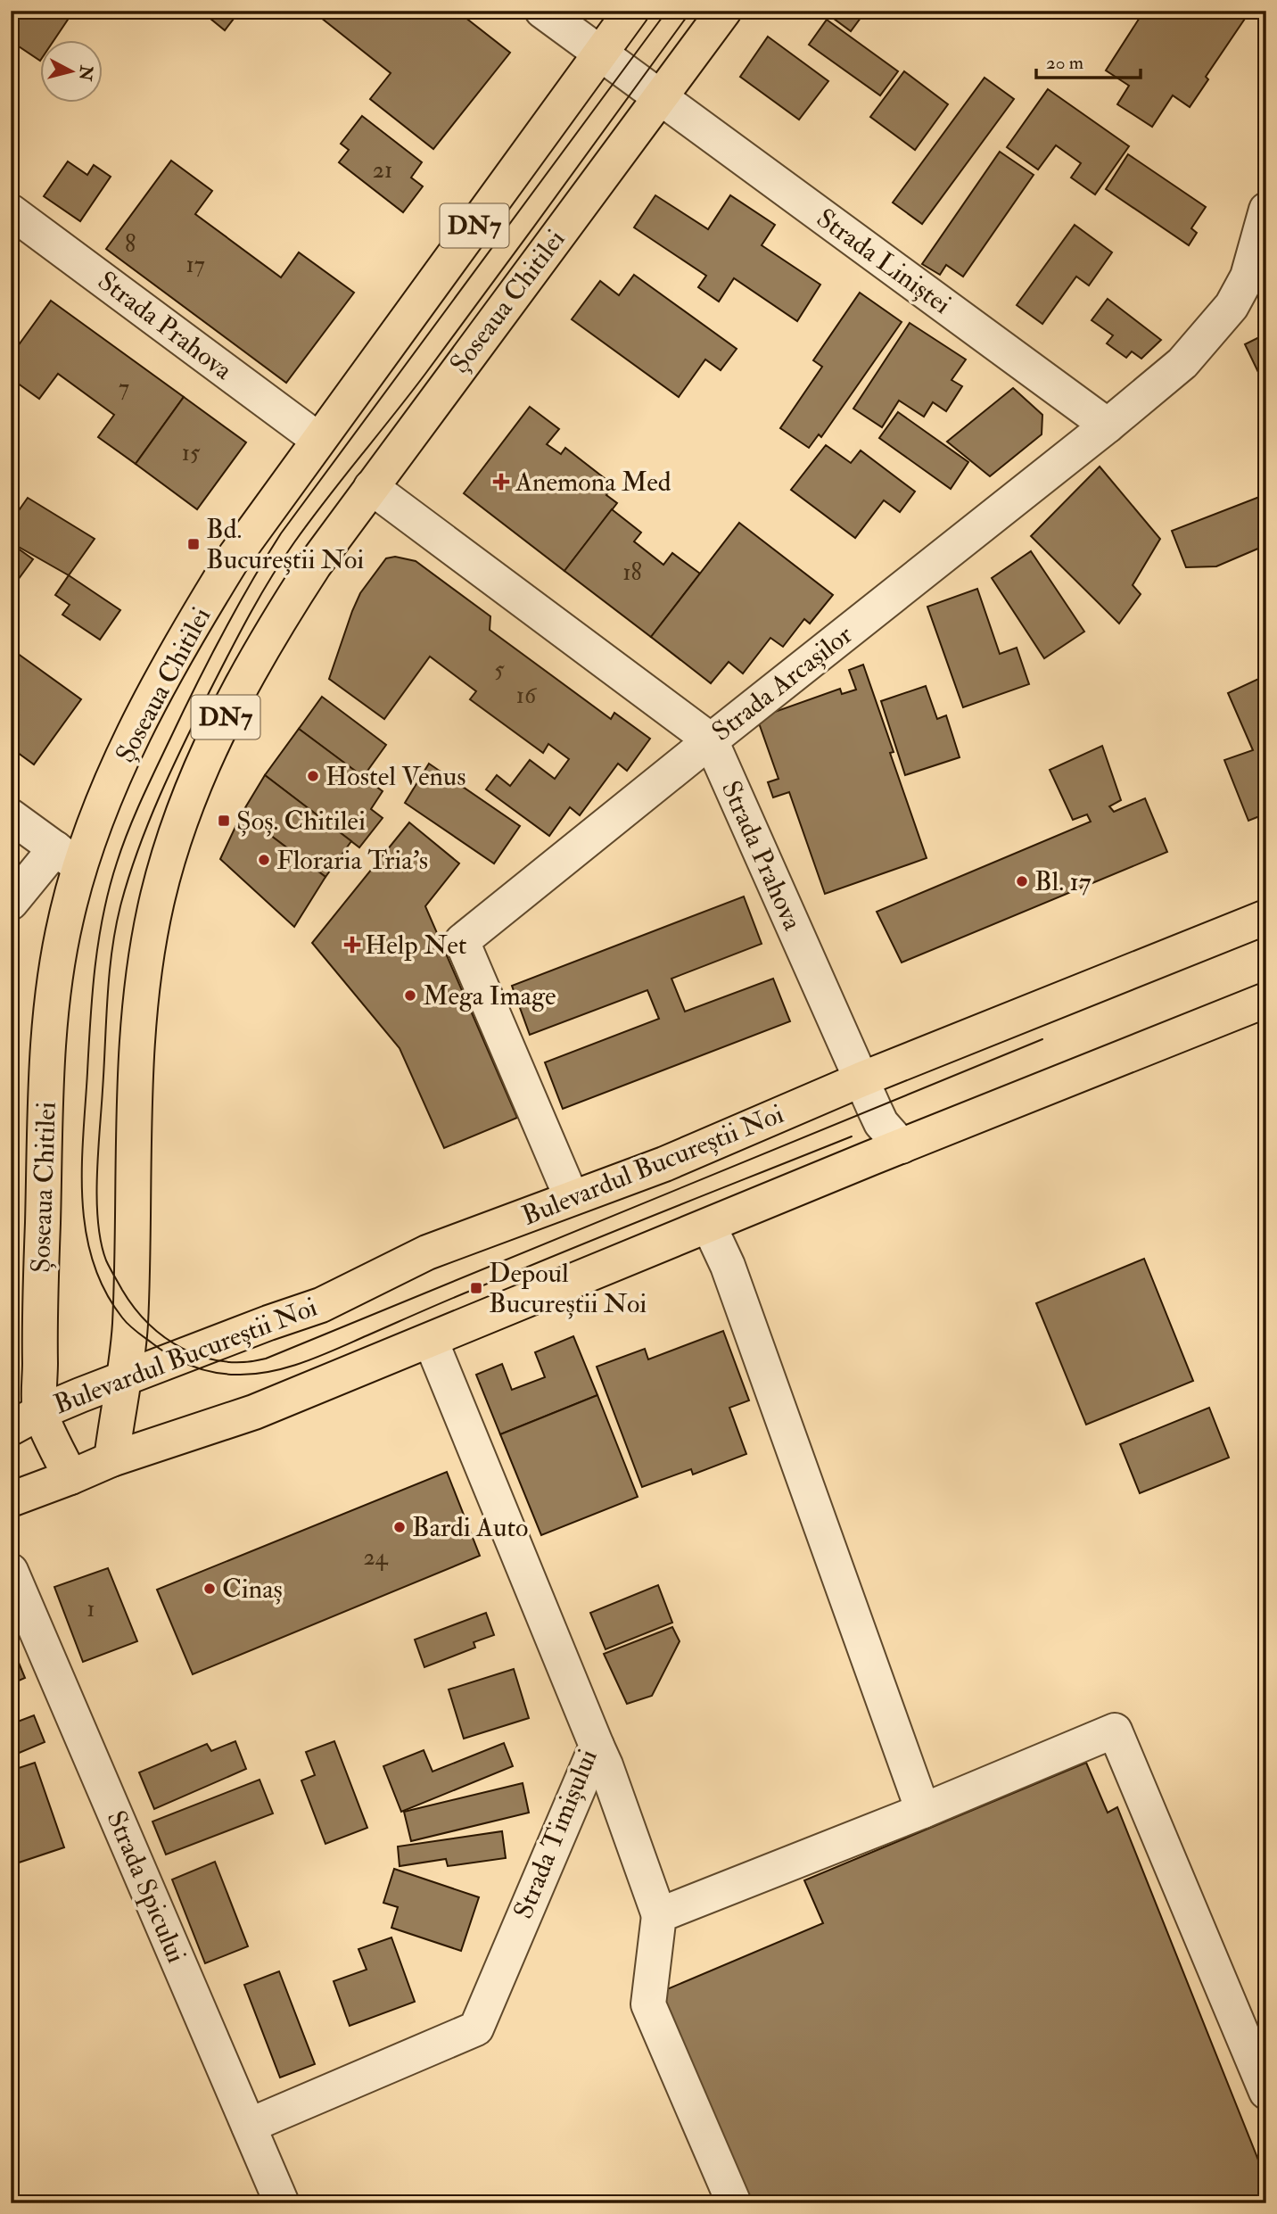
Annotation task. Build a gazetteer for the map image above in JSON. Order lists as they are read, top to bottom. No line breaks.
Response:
{"streets":{"main road":["DN7","Șoseaua Chitilei","Bulevardul Bucureștii Noi"],"street":["Strada Liniștei","Strada Prahova","Strada Arcașilor","Strada Timișului","Strada Spicului"]},"crossings":[["Strada Liniștei","Șoseaua Chitilei"],["Strada Liniștei","Strada Arcașilor"],["Șoseaua Chitilei","Strada Prahova"],["Șoseaua Chitilei","Bulevardul Bucureștii Noi"],["Strada Prahova","Strada Arcașilor"],["Strada Prahova","Bulevardul Bucureștii Noi"],["Strada Arcașilor","Bulevardul Bucureștii Noi"],["Strada Timișului","Strada Spicului"]],"places":{"health":["Anemona Med","Help Net"],"transit":["Bd. Bucureștii Noi","Șoș. Chitilei","Depoul Bucureștii Noi"],"other":["Hostel Venus","Floraria Tria's","Bl. 17","Mega Image","Bardi Auto","Cinaș"]},"house_numbers":["21","8","17","7","15","18","5","16","24","1"],"scale_bar":"20 m","north":"right"}
